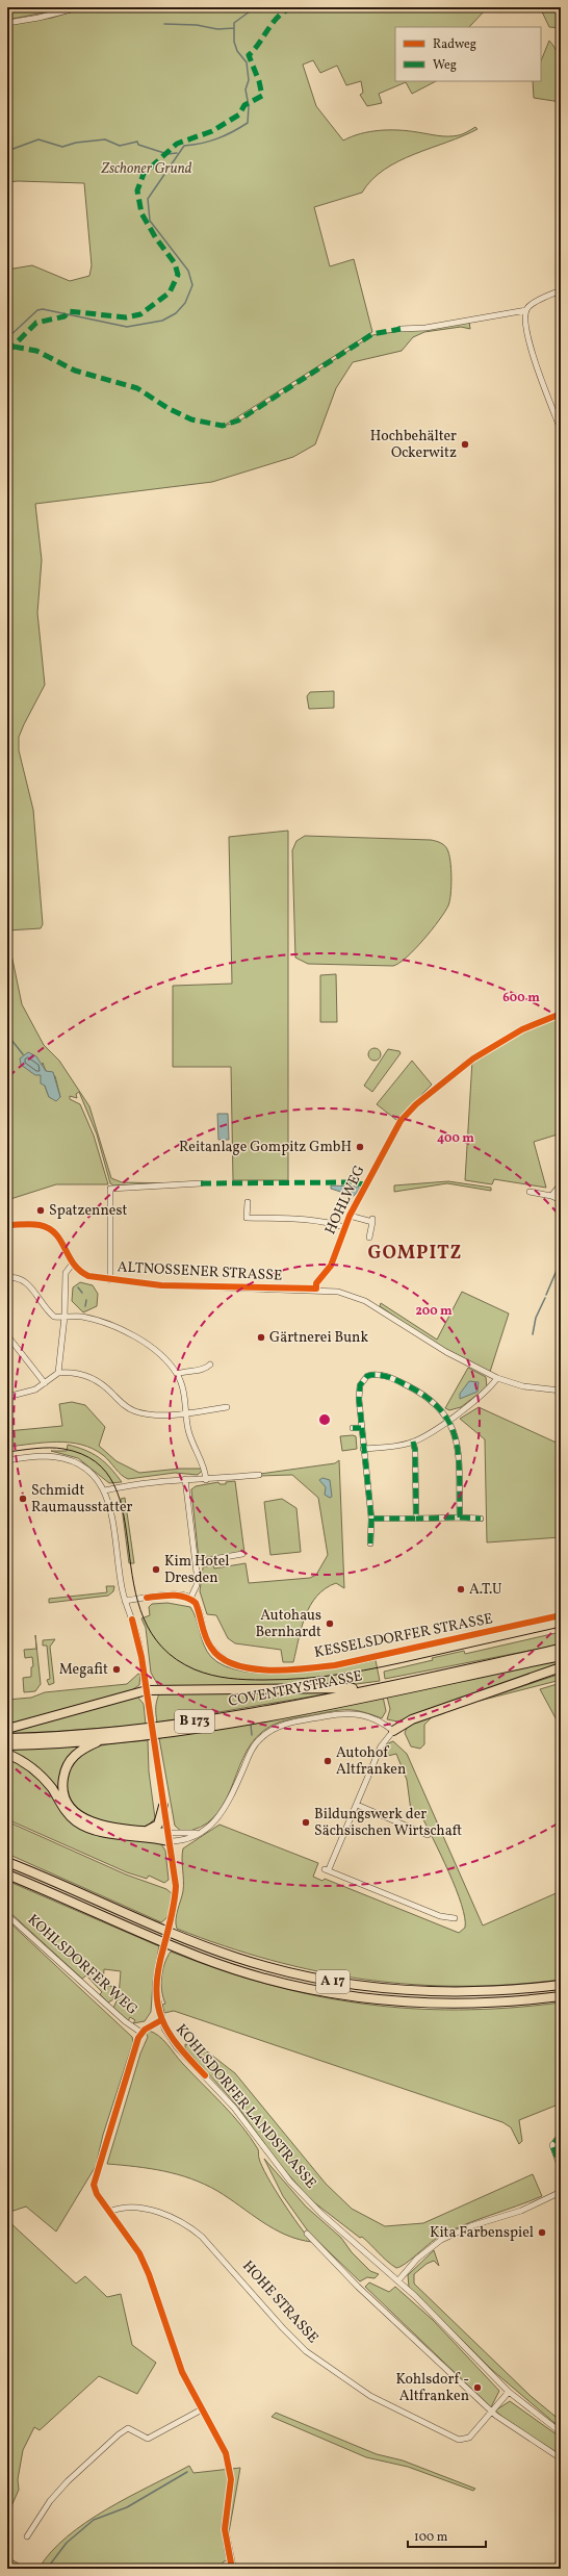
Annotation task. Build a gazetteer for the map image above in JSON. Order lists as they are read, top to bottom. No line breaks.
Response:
{"streets":{"highway":["COVENTRYSTRASSE","B 173","A 17"],"street":["HOHLWEG","ALTNOSSENER STRASSE","KESSELSDORFER STRASSE","KOHLSDORFER WEG","KOHLSDORFER LANDSTRASSE","HOHE STRASSE"]},"crossings":[["HOHLWEG","ALTNOSSENER STRASSE"],["KOHLSDORFER WEG","KOHLSDORFER LANDSTRASSE"],["KOHLSDORFER WEG","HOHE STRASSE"],["KOHLSDORFER LANDSTRASSE","HOHE STRASSE"]],"districts":["GOMPITZ"],"parks":["Zschoner Grund"],"places":["Hochbehälter Ockerwitz","Reitanlage Gompitz GmbH","Spatzennest","Gärtnerei Bunk","Schmidt Raumausstatter","Kim Hotel Dresden","A.T.U","Autohaus Bernhardt","Megafit","Autohof Altfranken","Bildungswerk der Sächsischen Wirtschaft","Kita Farbenspiel","Kohlsdorf - Altfranken"],"legend":["Radweg","Weg"],"scale_bar":"100 m","rings":["600 m","400 m","200 m"]}
